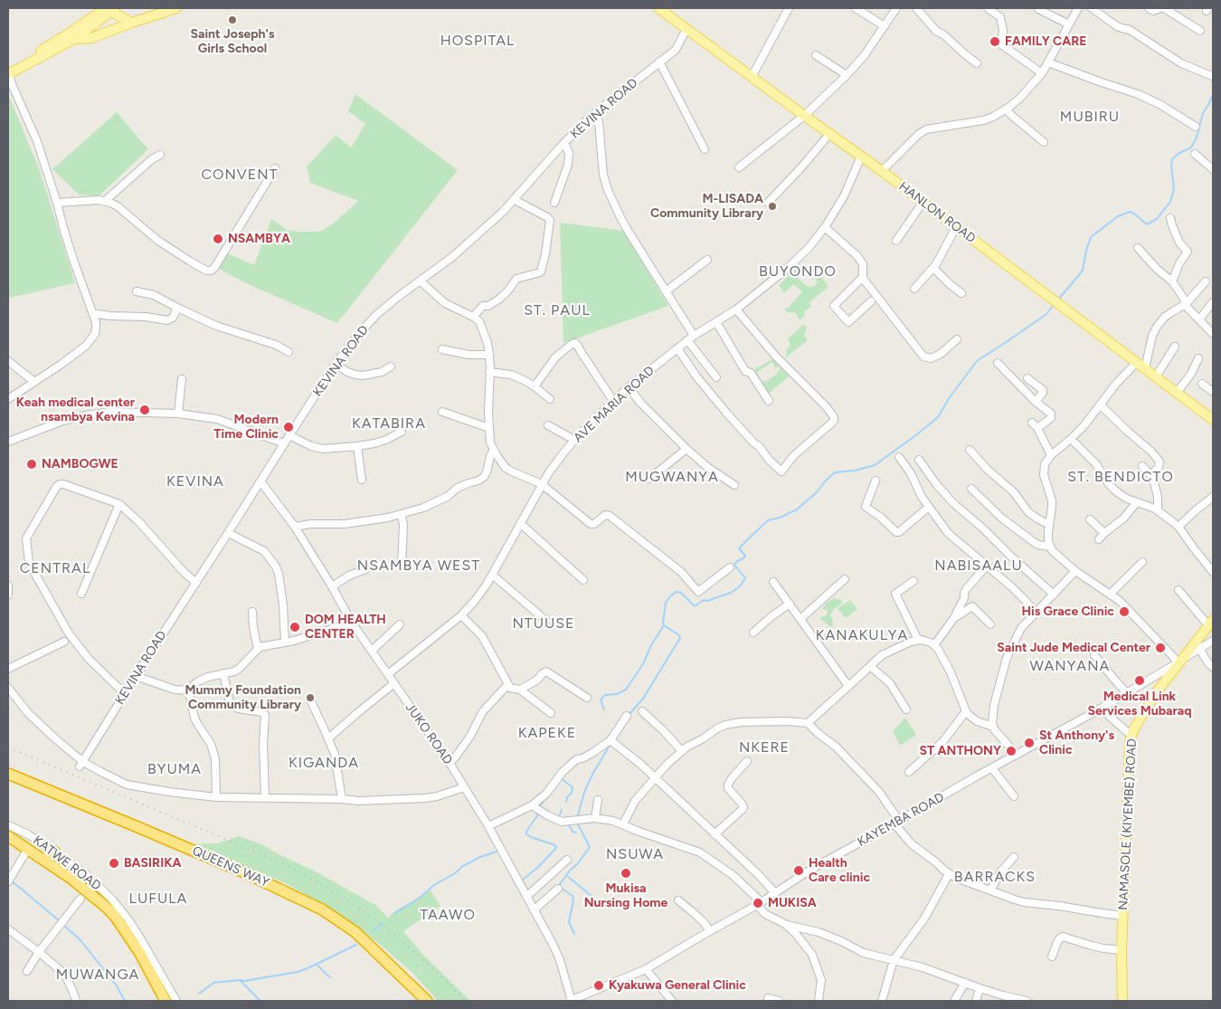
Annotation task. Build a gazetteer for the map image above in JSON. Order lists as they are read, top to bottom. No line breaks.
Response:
{"streets":{"highway":["KATWE ROAD","QUEENS WAY"],"main road":["HANLON ROAD","NAMASOLE (KIYEMBE) ROAD"],"street":["KEVINA ROAD","AVE MARIA ROAD","JUKO ROAD","KAYEMBA ROAD"]},"crossings":[["KEVINA ROAD","HANLON ROAD"],["KEVINA ROAD","JUKO ROAD"],["HANLON ROAD","AVE MARIA ROAD"],["AVE MARIA ROAD","JUKO ROAD"],["JUKO ROAD","KAYEMBA ROAD"],["KAYEMBA ROAD","NAMASOLE (KIYEMBE) ROAD"]],"districts":["HOSPITAL","MUBIRU","CONVENT","BUYONDO","ST. PAUL","KATABIRA","MUGWANYA","ST. BENDICTO","KEVINA","NSAMBYA WEST","NABISAALU","CENTRAL","NTUUSE","KANAKULYA","WANYANA","KAPEKE","NKERE","KIGANDA","BYUMA","NSUWA","BARRACKS","LUFULA","TAAWO","MUWANGA"],"places":["Saint Joseph's Girls School","FAMILY CARE","M-LISADA Community Library","NSAMBYA","Keah medical center nsambya Kevina","Modern Time Clinic","NAMBOGWE","His Grace Clinic","DOM HEALTH CENTER","Saint Jude Medical Center","Medical Link Services Mubaraq","Mummy Foundation Community Library","St Anthony's Clinic","ST ANTHONY","BASIRIKA","Health Care clinic","Mukisa Nursing Home","MUKISA","Kyakuwa General Clinic"]}
